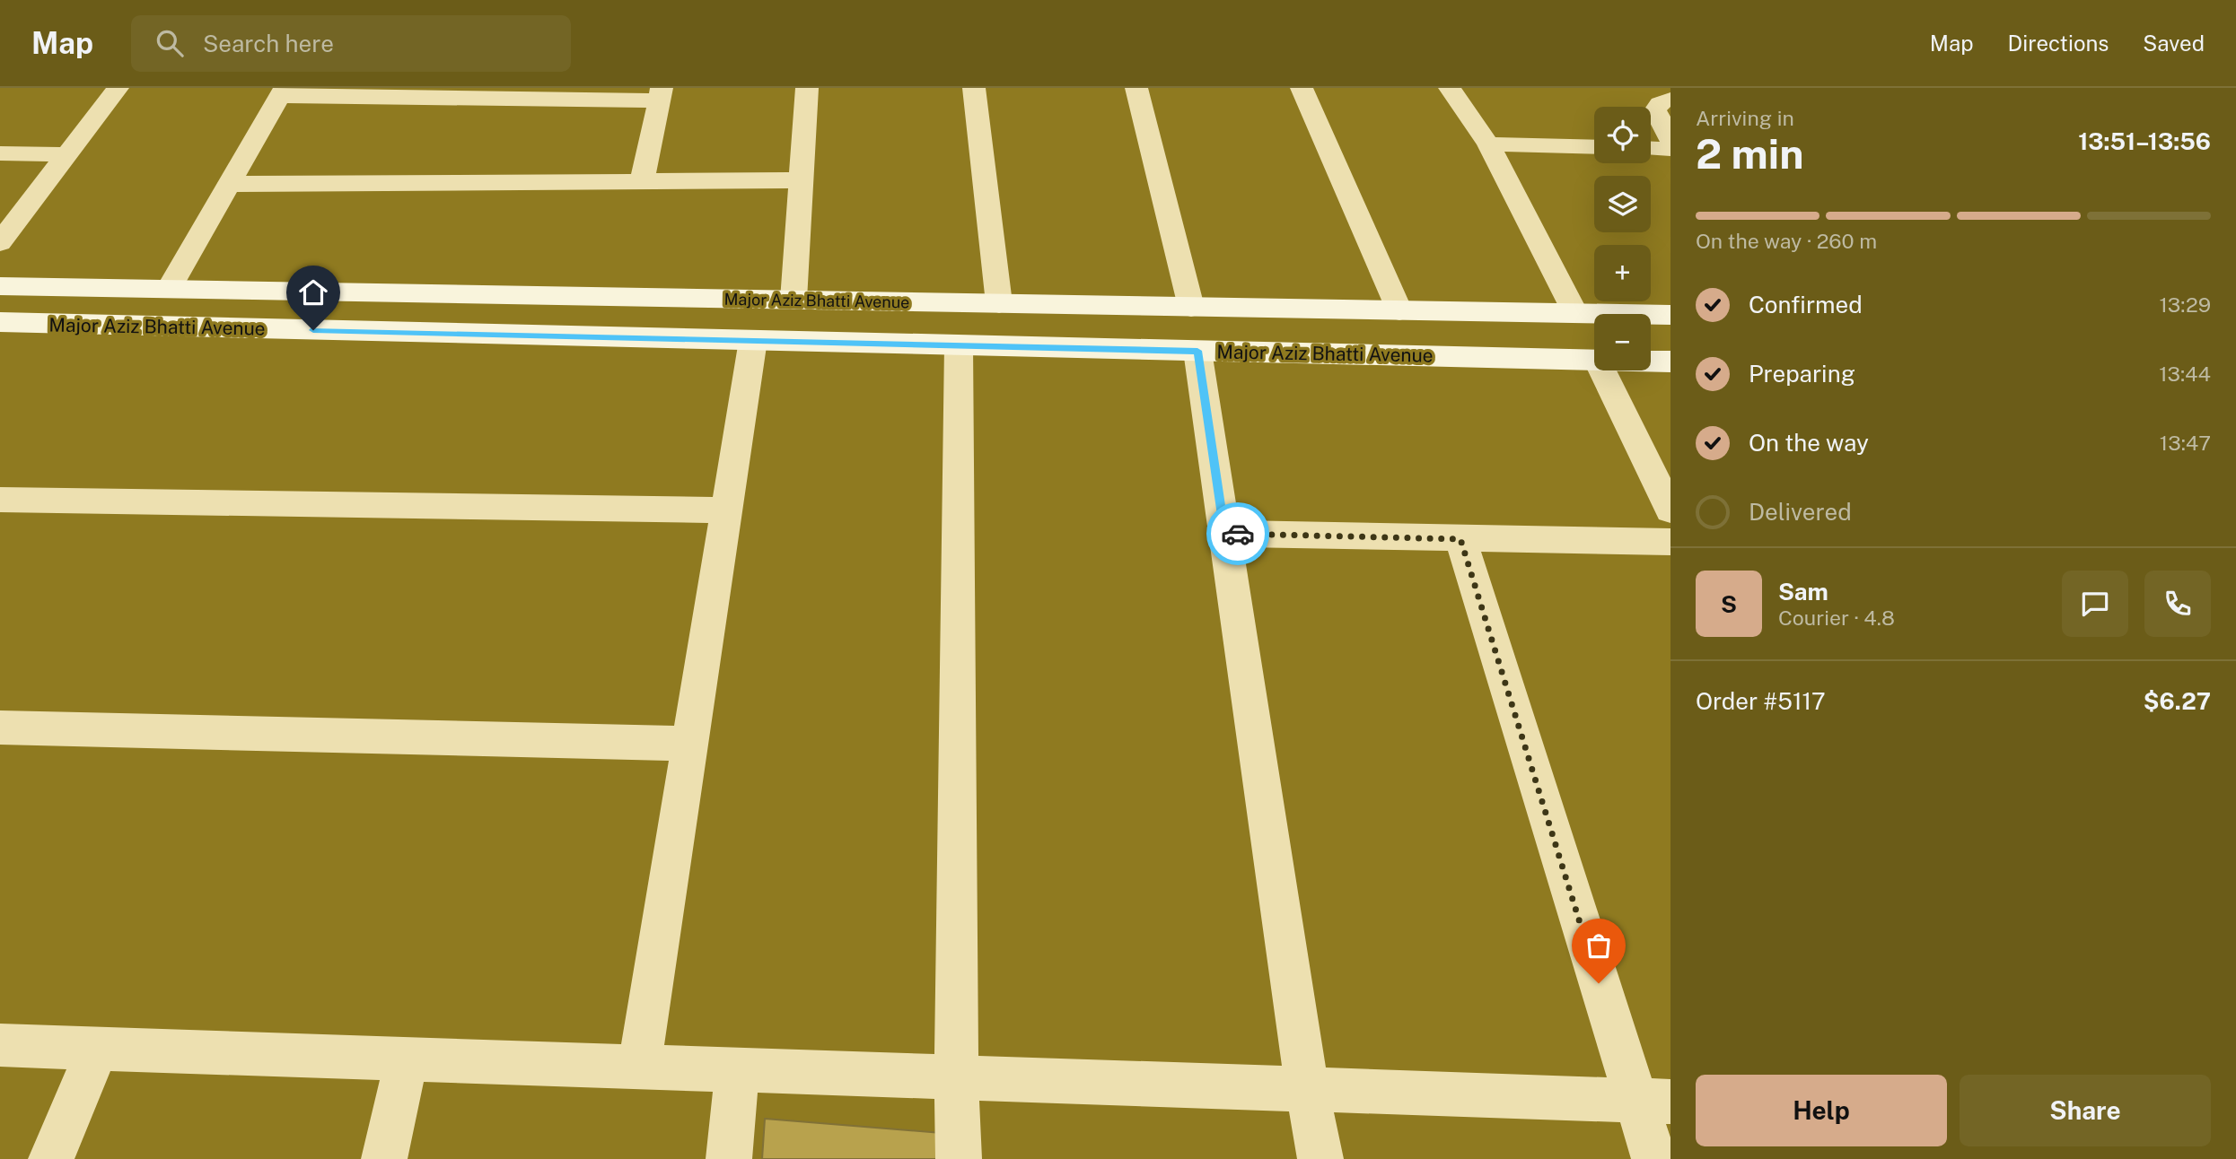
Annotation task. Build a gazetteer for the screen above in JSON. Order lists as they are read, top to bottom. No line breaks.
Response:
{"streets":{"main road":["Major Aziz Bhatti Avenue"]},"page":{"header":"Map","search":"Search here","nav":["Map","Directions","Saved"],"heading":["2 min","Arriving in","13:51–13:56"],"panel":["Sam","Courier · 4.8","Order #5117","$6.27"],"map_buttons":["+","−"],"bar":"On the way · 260 m","list":[["Confirmed","13:29"],["Preparing","13:44"],["On the way","13:47"],"Delivered"],"round":"S","buttons":["Help","Share"]}}
